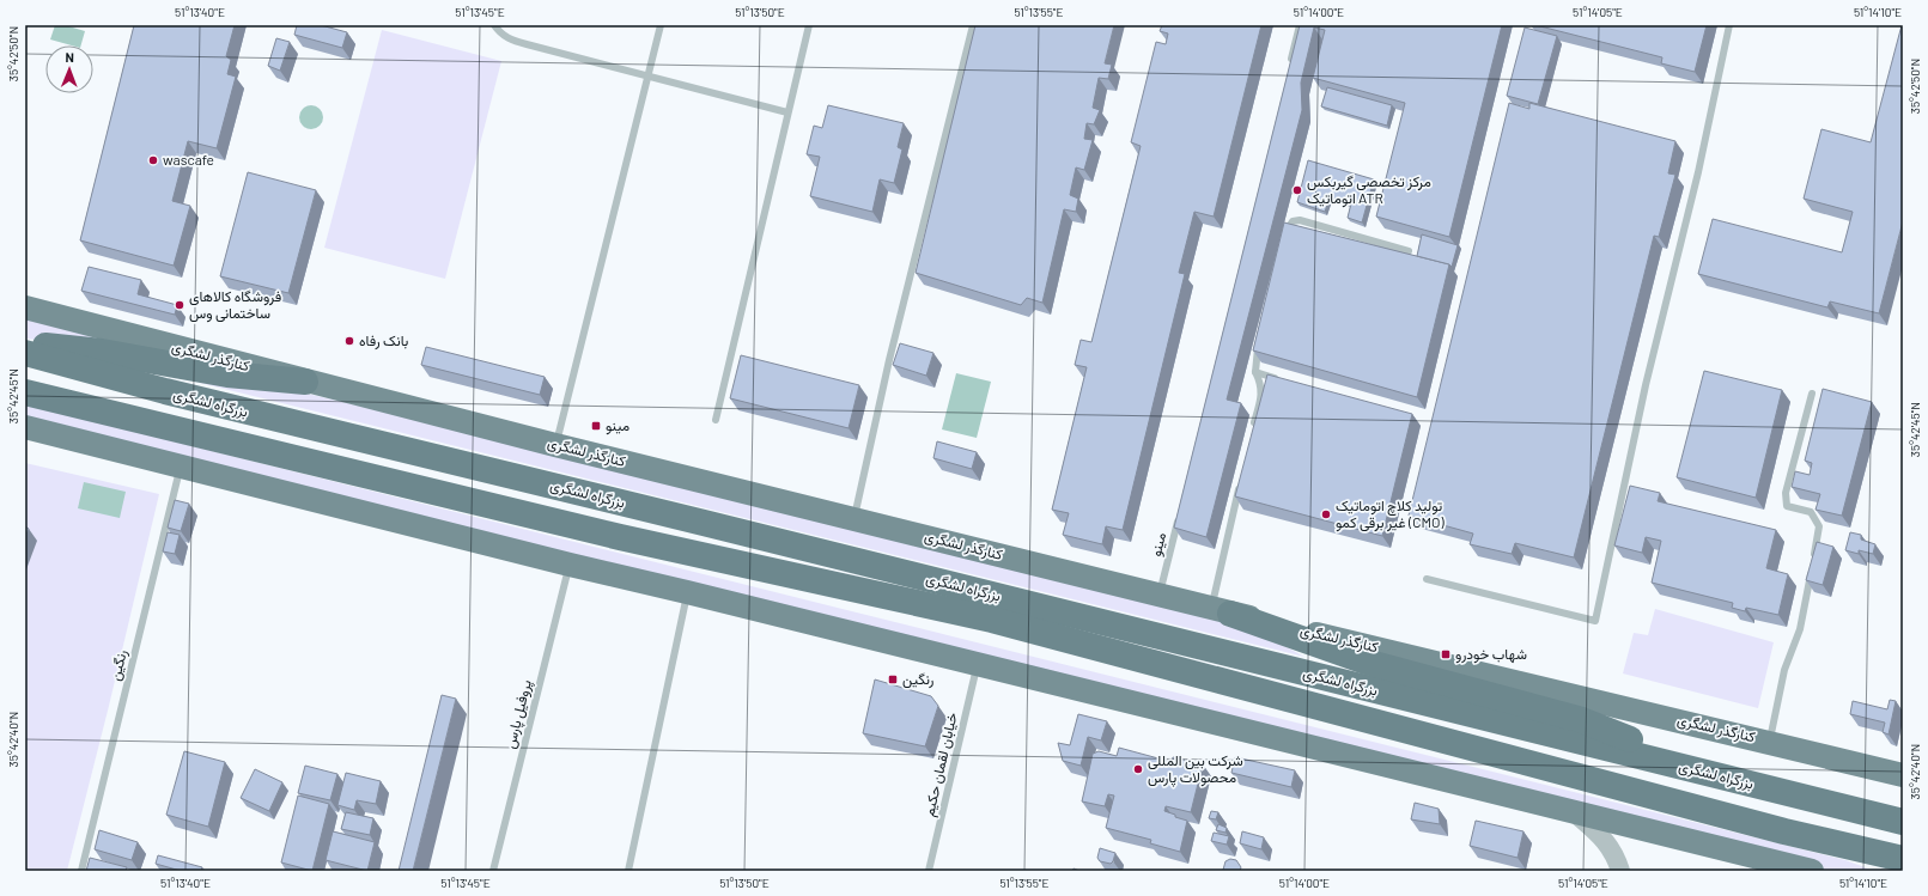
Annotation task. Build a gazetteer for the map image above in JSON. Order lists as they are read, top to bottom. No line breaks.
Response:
{"streets":{"highway":["بزرگراه لشگری"],"main road":["کنارگذر لشگری"],"lane":["مینو","رنگین","پروفیل پارس","خیابان لقمان حکیم"]},"crossings":[["کنارگذر لشگری","مینو"]],"places":{"other":["wascafe","مرکز تخصصی گیربکس اتوماتیک ATR","فروشگاه کالاهای ساختمانی وس","بانک رفاه","تولید کلاچ اتوماتیک غیر برقی کمو (CMO)","شرکت بین المللی محصولات پارس"],"transit":["مینو","شهاب خودرو","رنگین"]},"north":"top","coordinates":["51°13'40\"E","51°13'45\"E","51°13'50\"E","51°13'55\"E","51°14'00\"E","51°14'05\"E","51°14'10\"E","35°42'50\"N","35°42'45\"N","35°42'40\"N"]}
